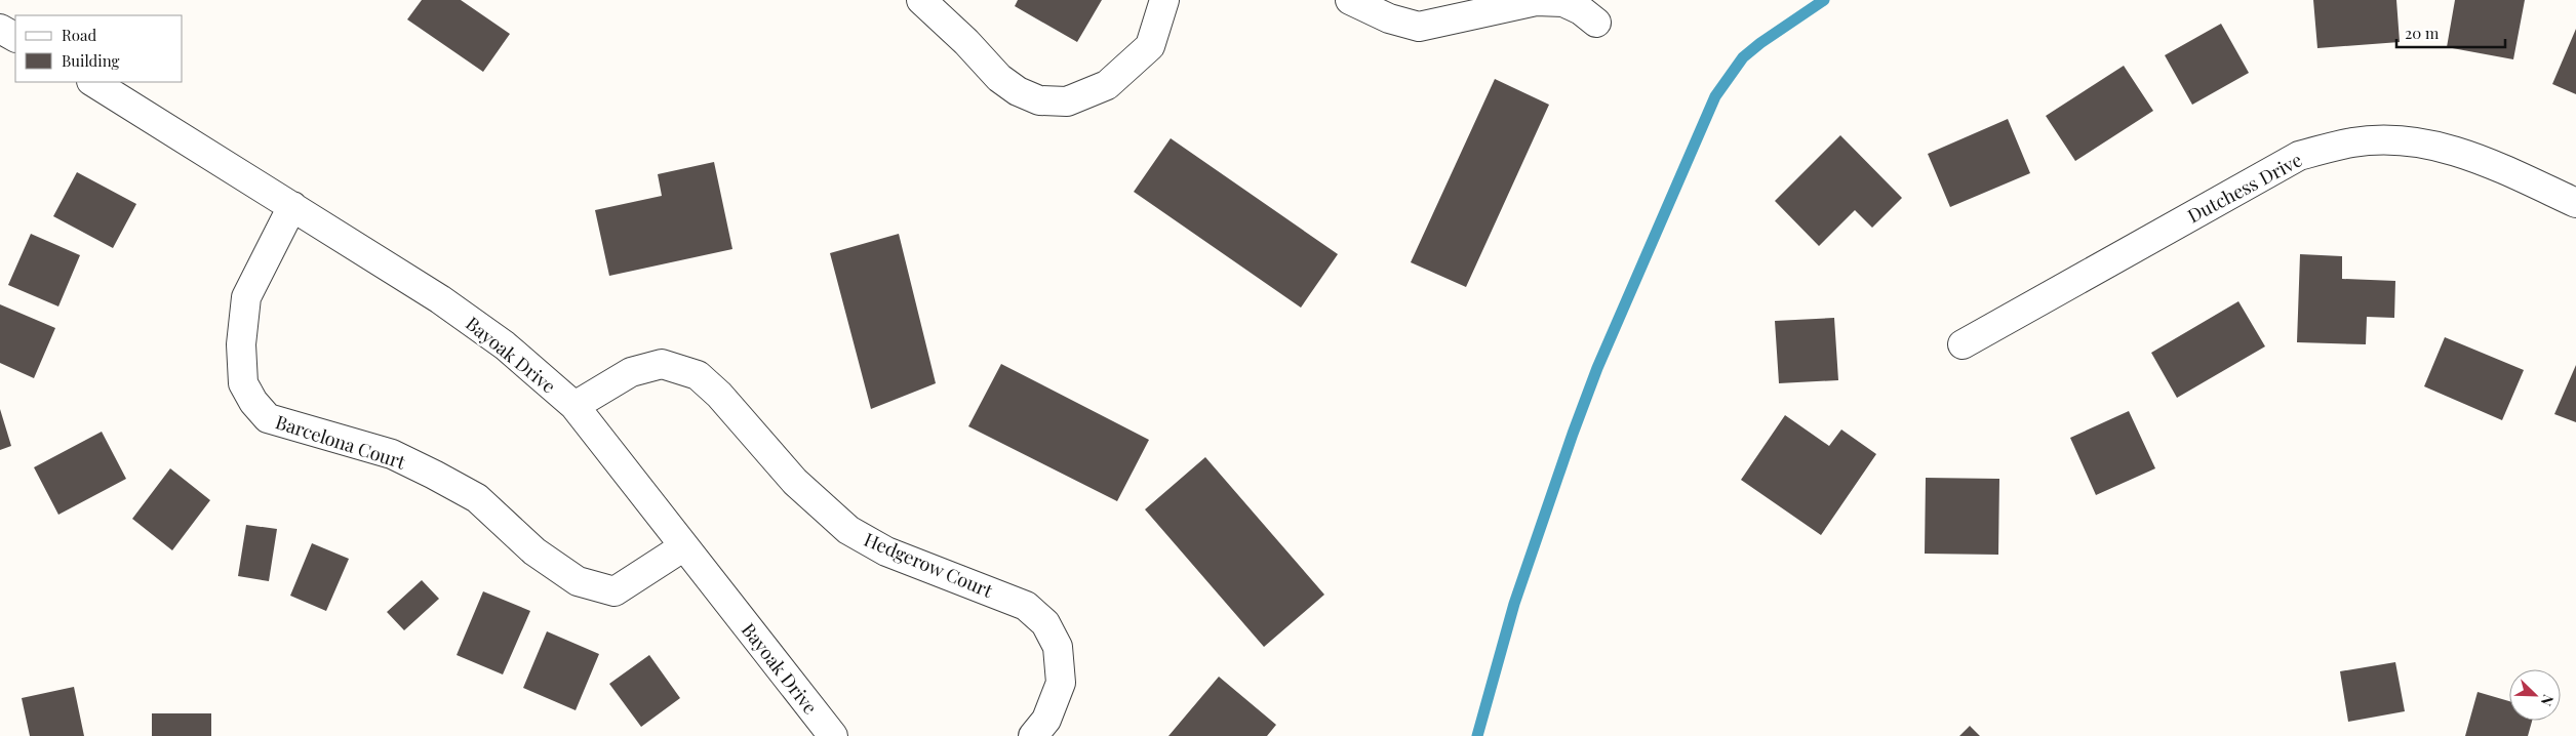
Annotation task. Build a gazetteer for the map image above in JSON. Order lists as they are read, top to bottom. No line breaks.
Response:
{"streets":{"street":["Dutchess Drive","Bayoak Drive","Barcelona Court","Hedgerow Court"]},"crossings":[["Bayoak Drive","Barcelona Court"],["Bayoak Drive","Hedgerow Court"]],"legend":["Road","Building"],"scale_bar":"20 m","north":"bottom right"}
